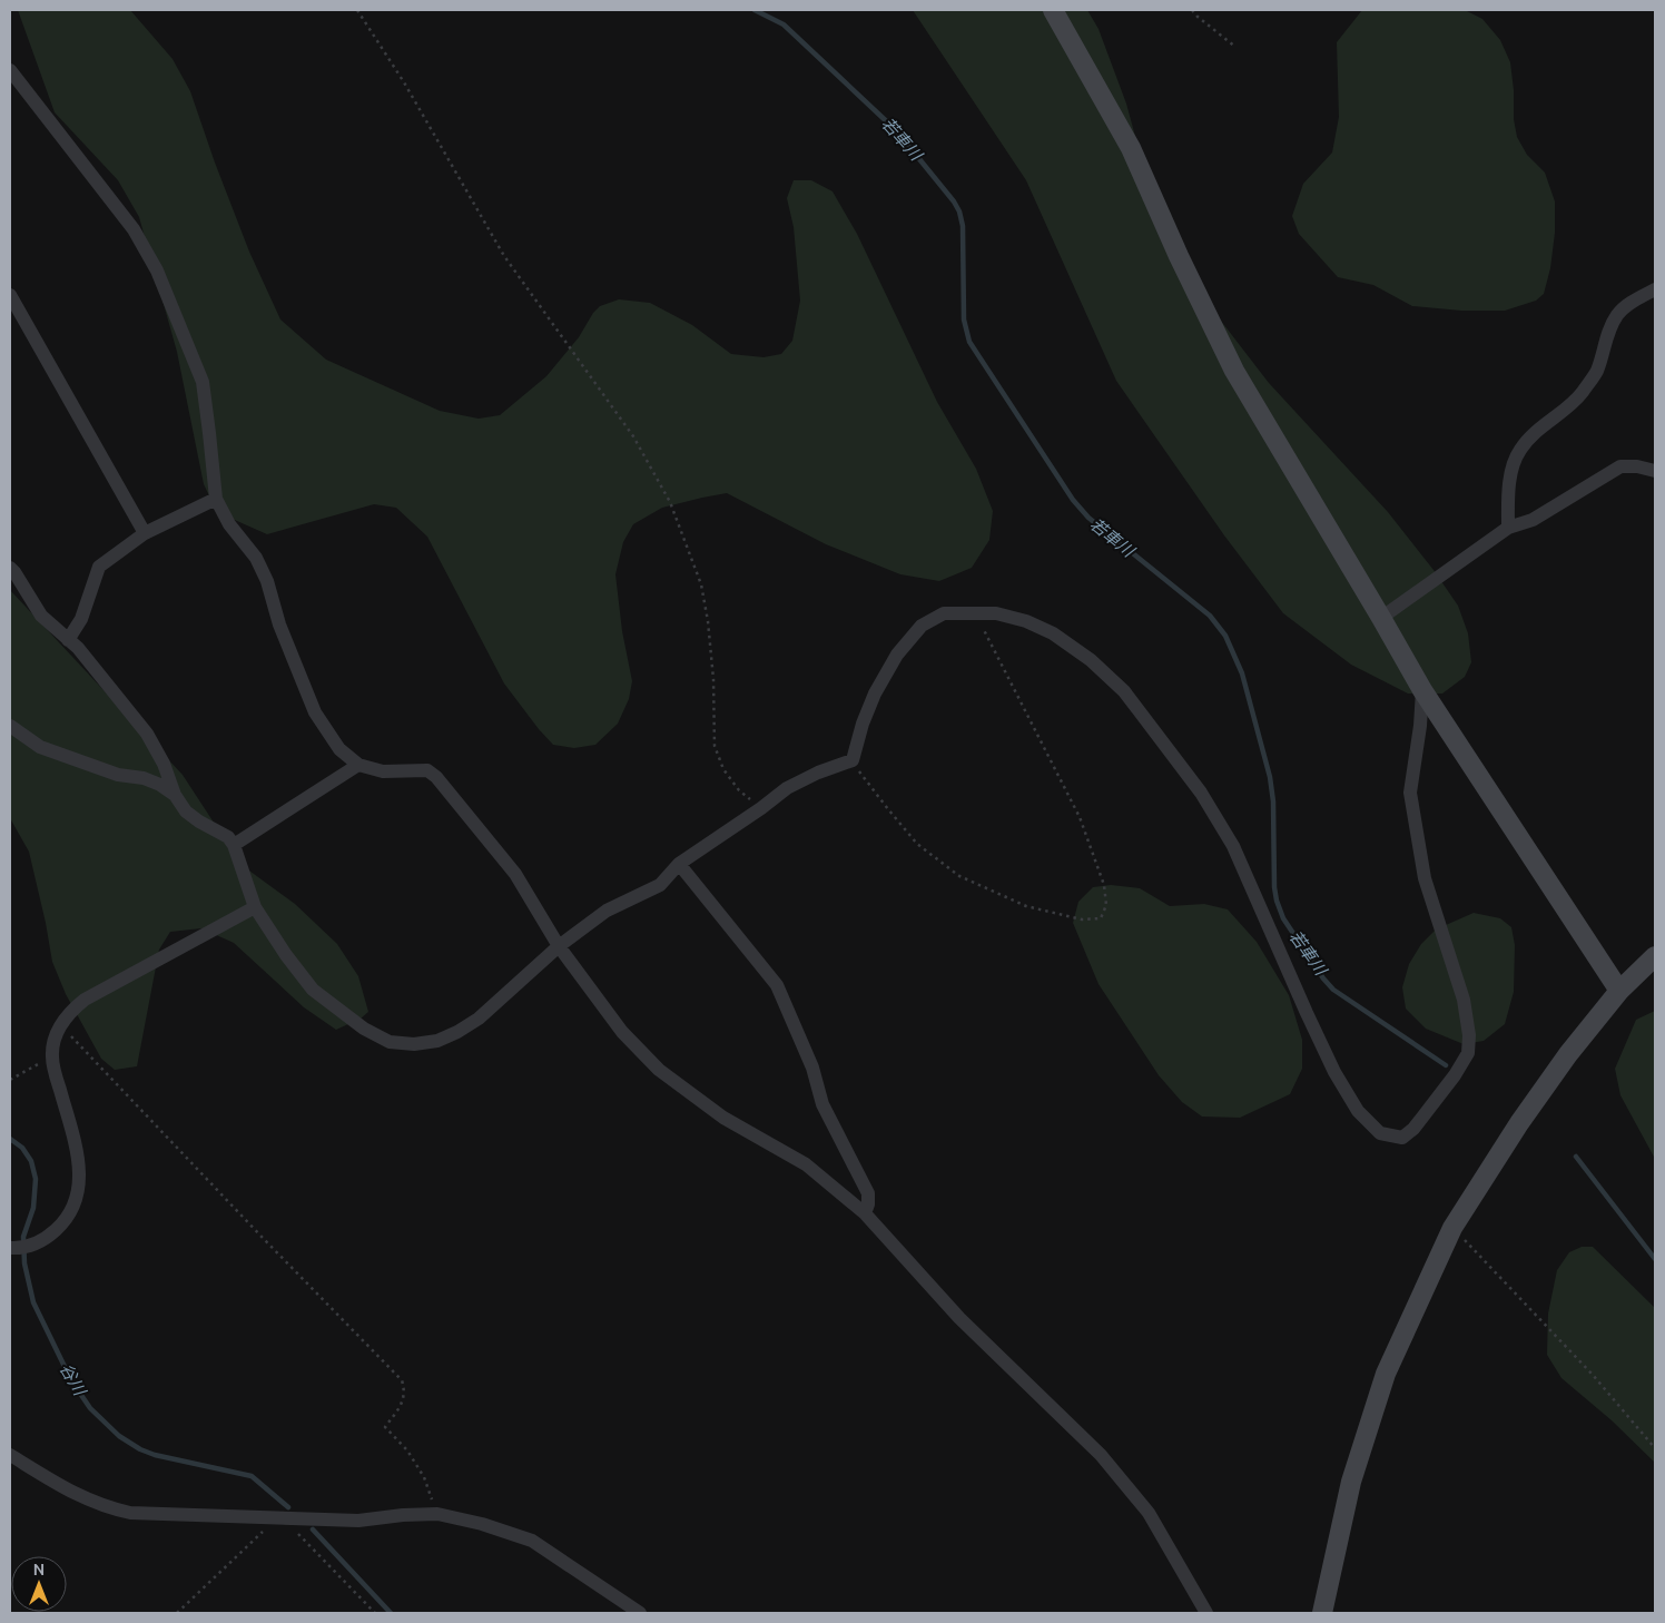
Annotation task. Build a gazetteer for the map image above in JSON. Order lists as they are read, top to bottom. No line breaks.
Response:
{"water":["若車川","谷川"],"north":"top"}
